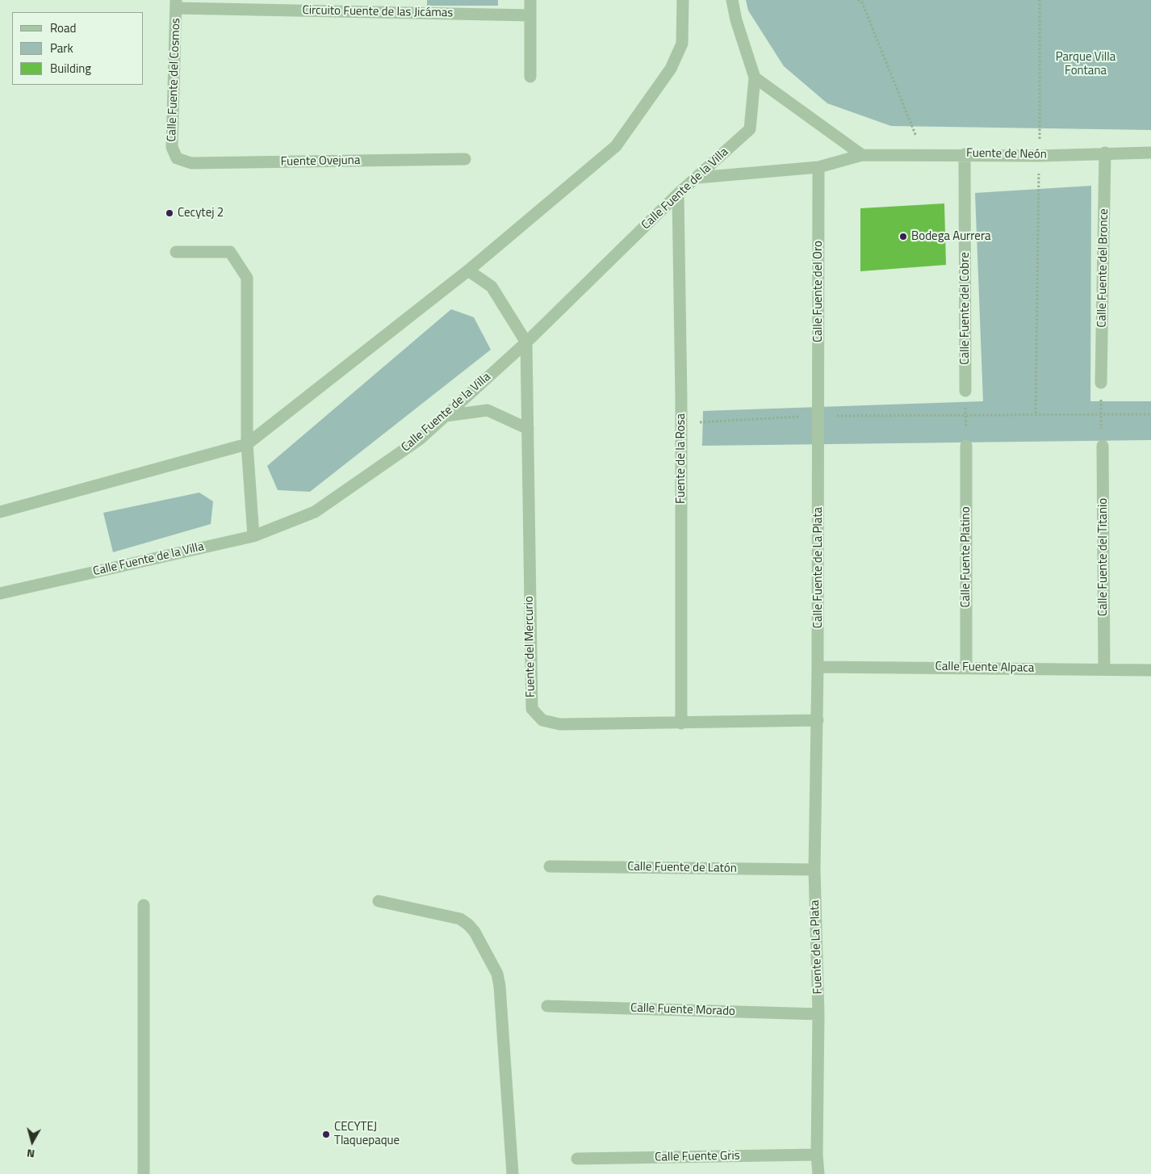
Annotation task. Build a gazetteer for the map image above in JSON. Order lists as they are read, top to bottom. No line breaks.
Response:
{"streets":{"street":["Circuito Fuente de las Jicámas","Calle Fuente del Cosmos","Fuente de Neón","Fuente Ovejuna","Calle Fuente de la Villa","Calle Fuente del Bronce","Calle Fuente del Oro","Calle Fuente del Cobre","Fuente de la Rosa","Calle Fuente Platino","Calle Fuente del Titanio","Calle Fuente de La Plata","Fuente del Mercurio","Calle Fuente Alpaca","Calle Fuente de Latón","Fuente de La Plata","Calle Fuente Morado","Calle Fuente Gris"]},"crossings":[["Circuito Fuente de las Jicámas","Calle Fuente del Cosmos"],["Calle Fuente del Cosmos","Fuente Ovejuna"],["Fuente de Neón","Calle Fuente de la Villa"],["Fuente de Neón","Calle Fuente del Bronce"],["Fuente de Neón","Calle Fuente del Oro"],["Fuente de Neón","Calle Fuente del Cobre"],["Calle Fuente de la Villa","Fuente de la Rosa"],["Calle Fuente de la Villa","Fuente del Mercurio"],["Calle Fuente del Oro","Calle Fuente de La Plata"],["Fuente de la Rosa","Fuente del Mercurio"],["Calle Fuente Platino","Calle Fuente Alpaca"],["Calle Fuente del Titanio","Calle Fuente Alpaca"],["Calle Fuente de La Plata","Fuente del Mercurio"],["Calle Fuente de La Plata","Calle Fuente Alpaca"],["Calle Fuente de La Plata","Fuente de La Plata"],["Fuente del Mercurio","Fuente de La Plata"],["Calle Fuente de Latón","Fuente de La Plata"],["Fuente de La Plata","Calle Fuente Morado"],["Fuente de La Plata","Calle Fuente Gris"]],"parks":["Parque Villa Fontana"],"places":["Cecytej 2","Bodega Aurrera","CECYTEJ Tlaquepaque"],"legend":["Road","Park","Building"],"north":"bottom"}
